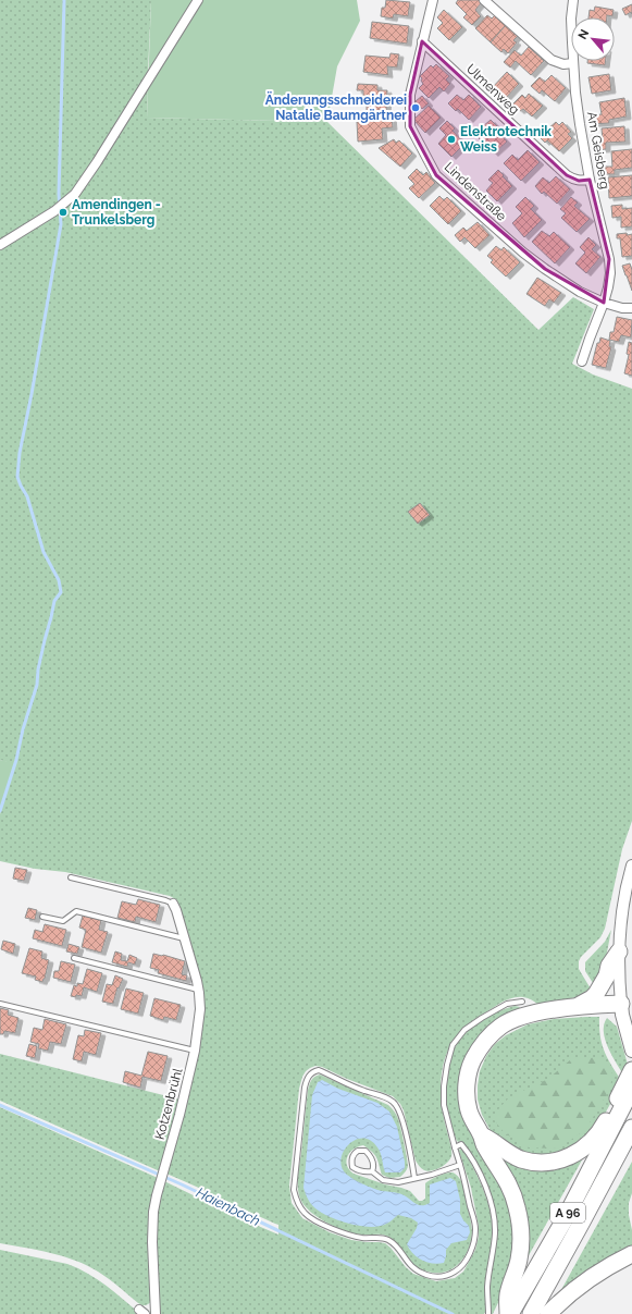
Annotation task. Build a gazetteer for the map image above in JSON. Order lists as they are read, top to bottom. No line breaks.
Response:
{"streets":{"highway":["A 96"],"street":["Ulmenweg","Am Geisberg","Lindenstraße","Kotzenbrühl"]},"crossings":[["Ulmenweg","Am Geisberg"],["Ulmenweg","Lindenstraße"],["Am Geisberg","Lindenstraße"]],"water":["Haienbach"],"places":["Änderungsschneiderei Natalie Baumgärtner","Elektrotechnik Weiss","Amendingen - Trunkelsberg"],"north":"top left"}
